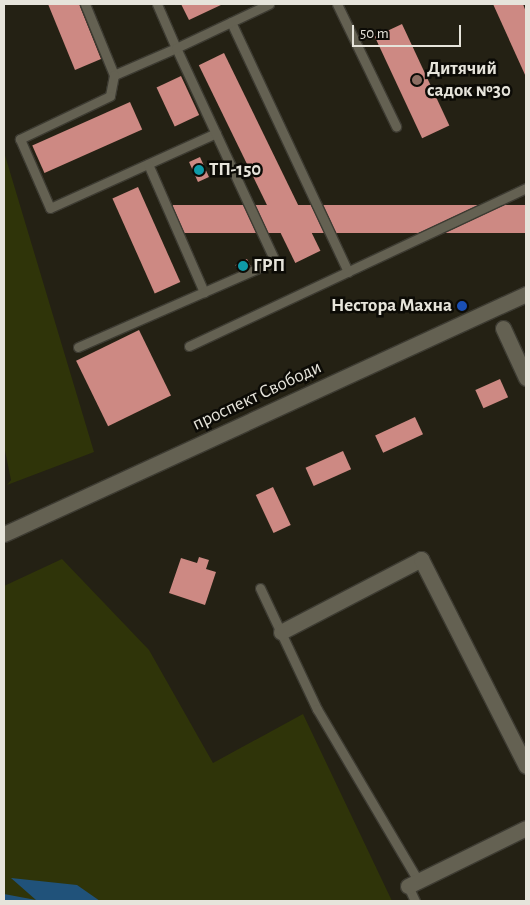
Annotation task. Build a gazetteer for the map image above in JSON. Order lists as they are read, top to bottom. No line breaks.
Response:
{"streets":{"street":["проспект Свободи"]},"places":["Дитячий садок №30","ТП-150","ГРП","Нестора Махна"],"scale_bar":"50 m"}
